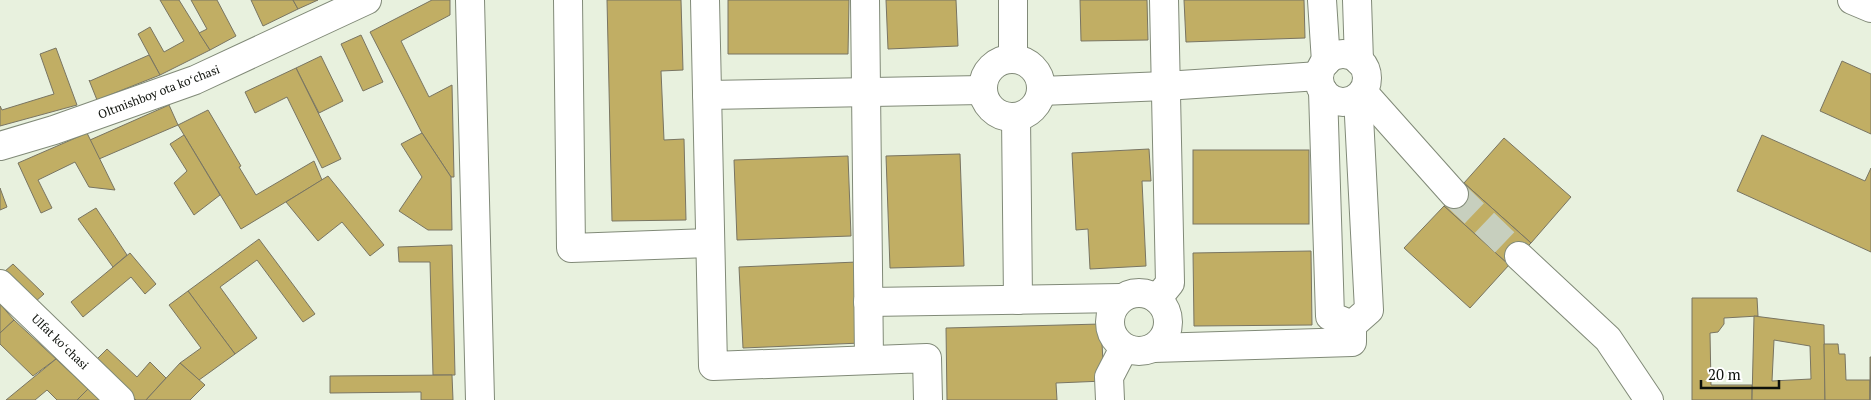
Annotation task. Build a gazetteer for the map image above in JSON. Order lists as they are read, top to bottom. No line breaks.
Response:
{"streets":{"street":["Oltmishboy ota koʻchasi","Ulfat koʻchasi"]},"scale_bar":"20 m"}
